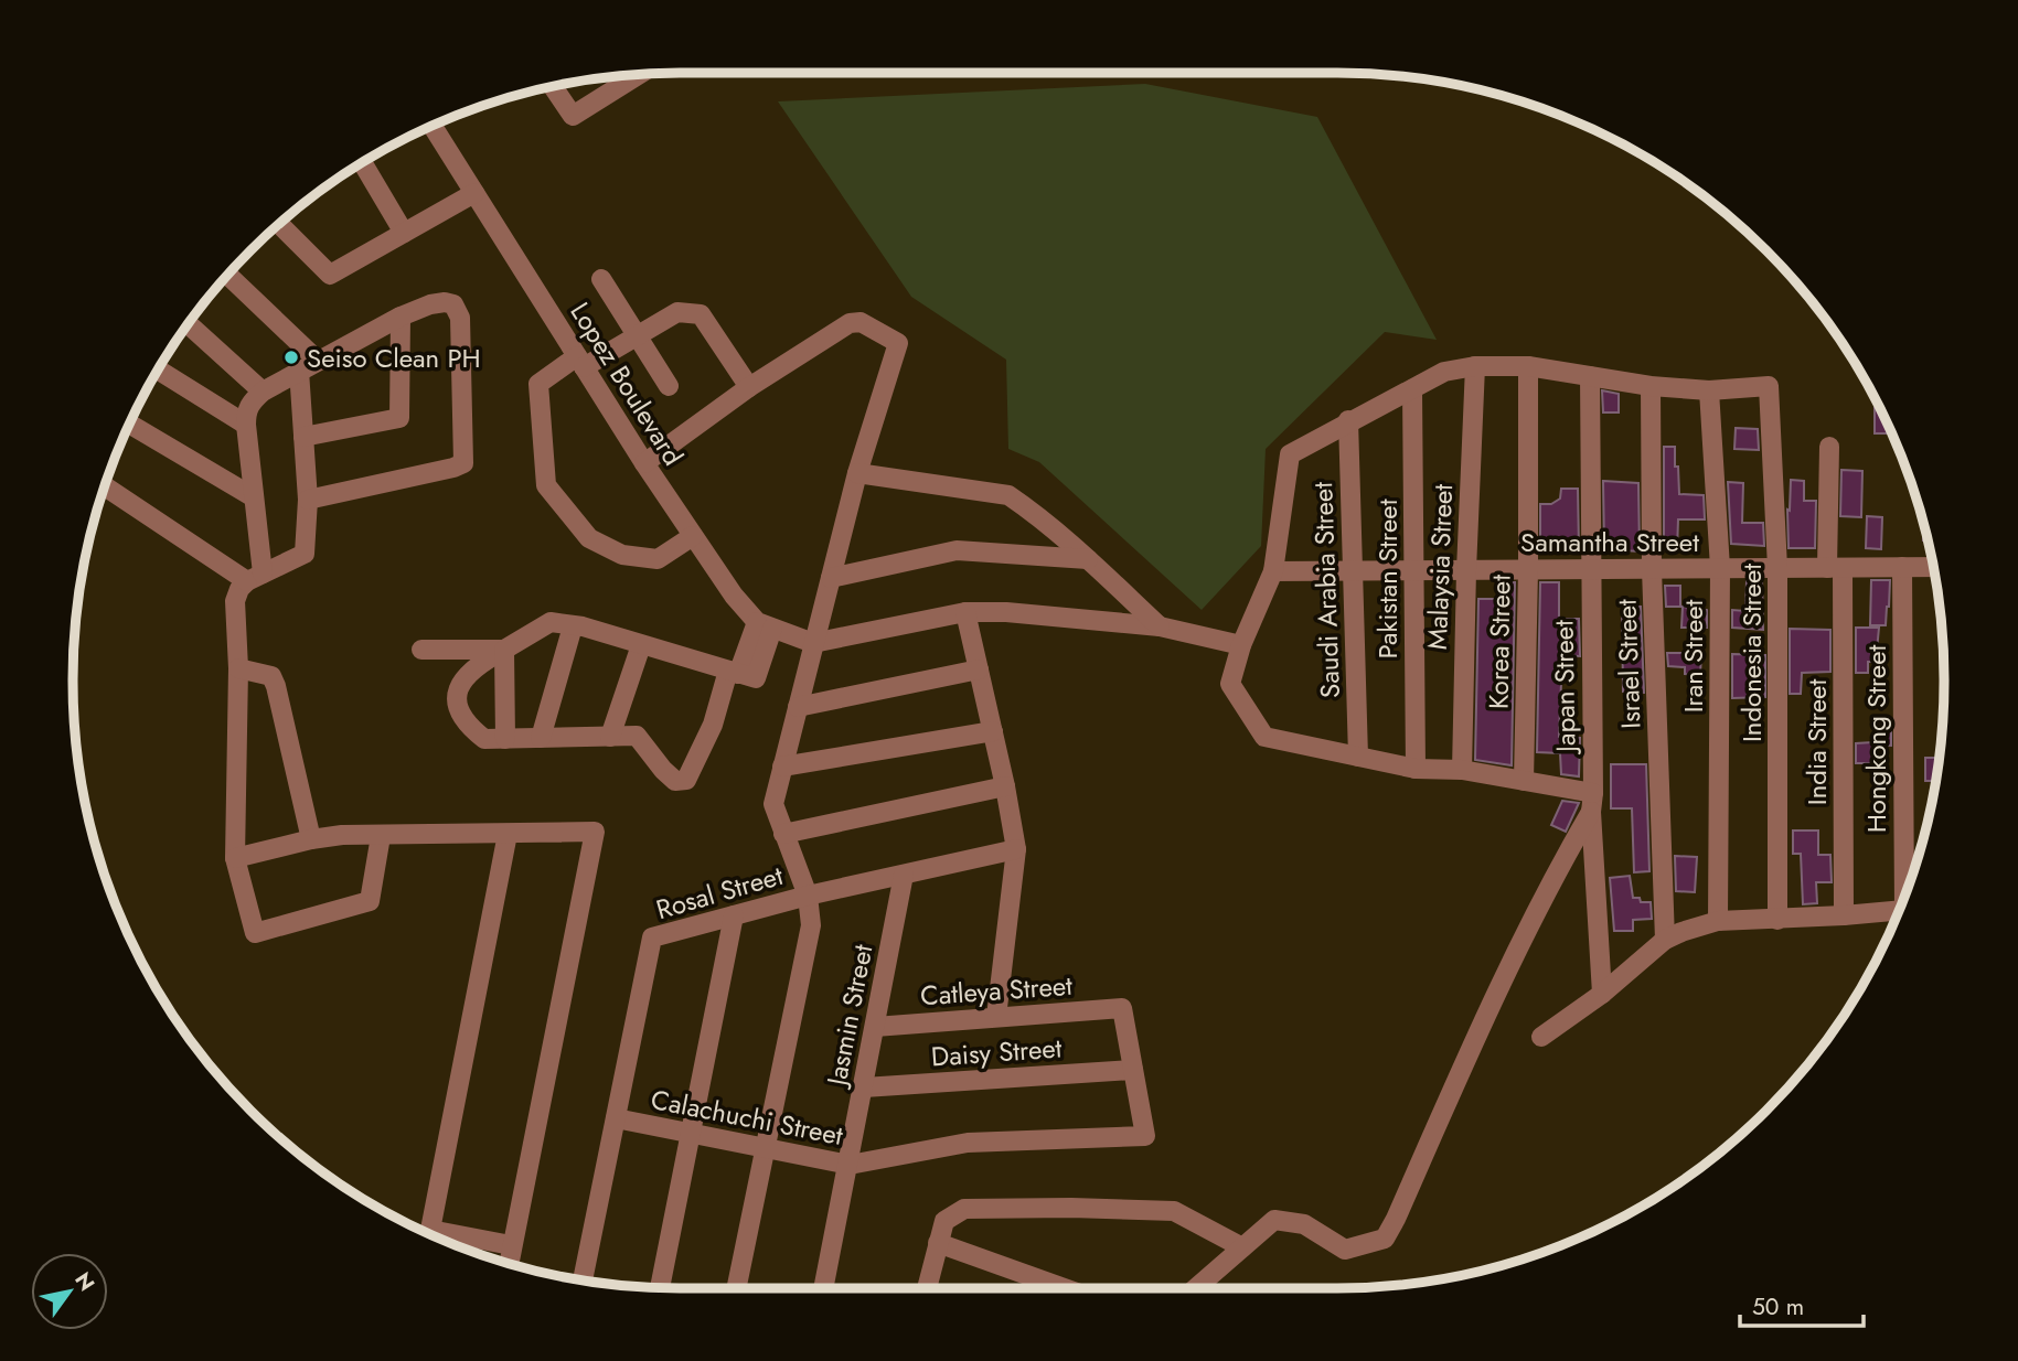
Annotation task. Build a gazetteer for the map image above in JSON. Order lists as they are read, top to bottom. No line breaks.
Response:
{"streets":{"street":["Lopez Boulevard","Samantha Street","Malaysia Street","Pakistan Street","Saudi Arabia Street","Korea Street","Indonesia Street","Iran Street","Israel Street","Japan Street","Hongkong Street","India Street","Rosal Street","Catleya Street","Jasmin Street","Daisy Street","Calachuchi Street"]},"crossings":[["Samantha Street","Malaysia Street"],["Samantha Street","Pakistan Street"],["Samantha Street","Saudi Arabia Street"],["Samantha Street","Korea Street"],["Samantha Street","Indonesia Street"],["Samantha Street","Iran Street"],["Samantha Street","Israel Street"],["Samantha Street","Japan Street"],["Samantha Street","Hongkong Street"],["Samantha Street","India Street"],["Indonesia Street","Iran Street"],["Rosal Street","Jasmin Street"],["Rosal Street","Calachuchi Street"],["Catleya Street","Jasmin Street"],["Catleya Street","Daisy Street"],["Catleya Street","Calachuchi Street"],["Jasmin Street","Daisy Street"],["Jasmin Street","Calachuchi Street"],["Daisy Street","Calachuchi Street"]],"places":["Seiso Clean PH"],"scale_bar":"50 m","north":"top right"}
